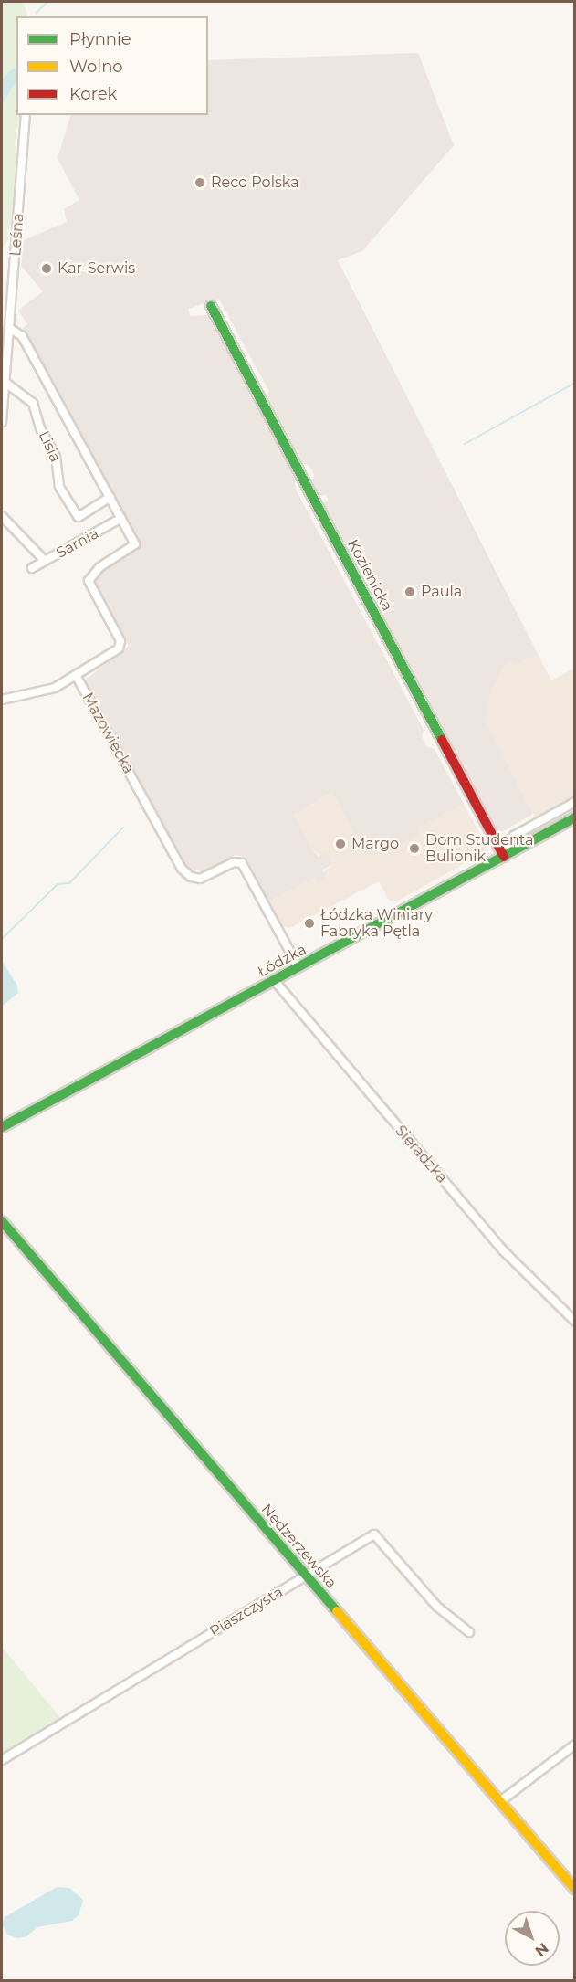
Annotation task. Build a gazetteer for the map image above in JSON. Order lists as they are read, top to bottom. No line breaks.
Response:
{"streets":{"street":["Leśna","Lisia","Sarnia","Kozienicka","Mazowiecka","Łódzka","Sieradzka","Nędzerzewska","Piaszczysta"]},"crossings":[["Leśna","Lisia"],["Leśna","Mazowiecka"],["Lisia","Mazowiecka"],["Sarnia","Mazowiecka"],["Kozienicka","Łódzka"],["Mazowiecka","Łódzka"],["Łódzka","Sieradzka"],["Nędzerzewska","Piaszczysta"]],"places":["Reco Polska","Kar-Serwis","Paula","Margo","Dom Studenta Bulionik","Łódzka Winiary Fabryka Pętla"],"legend":["Płynnie","Wolno","Korek"],"north":"bottom right"}
